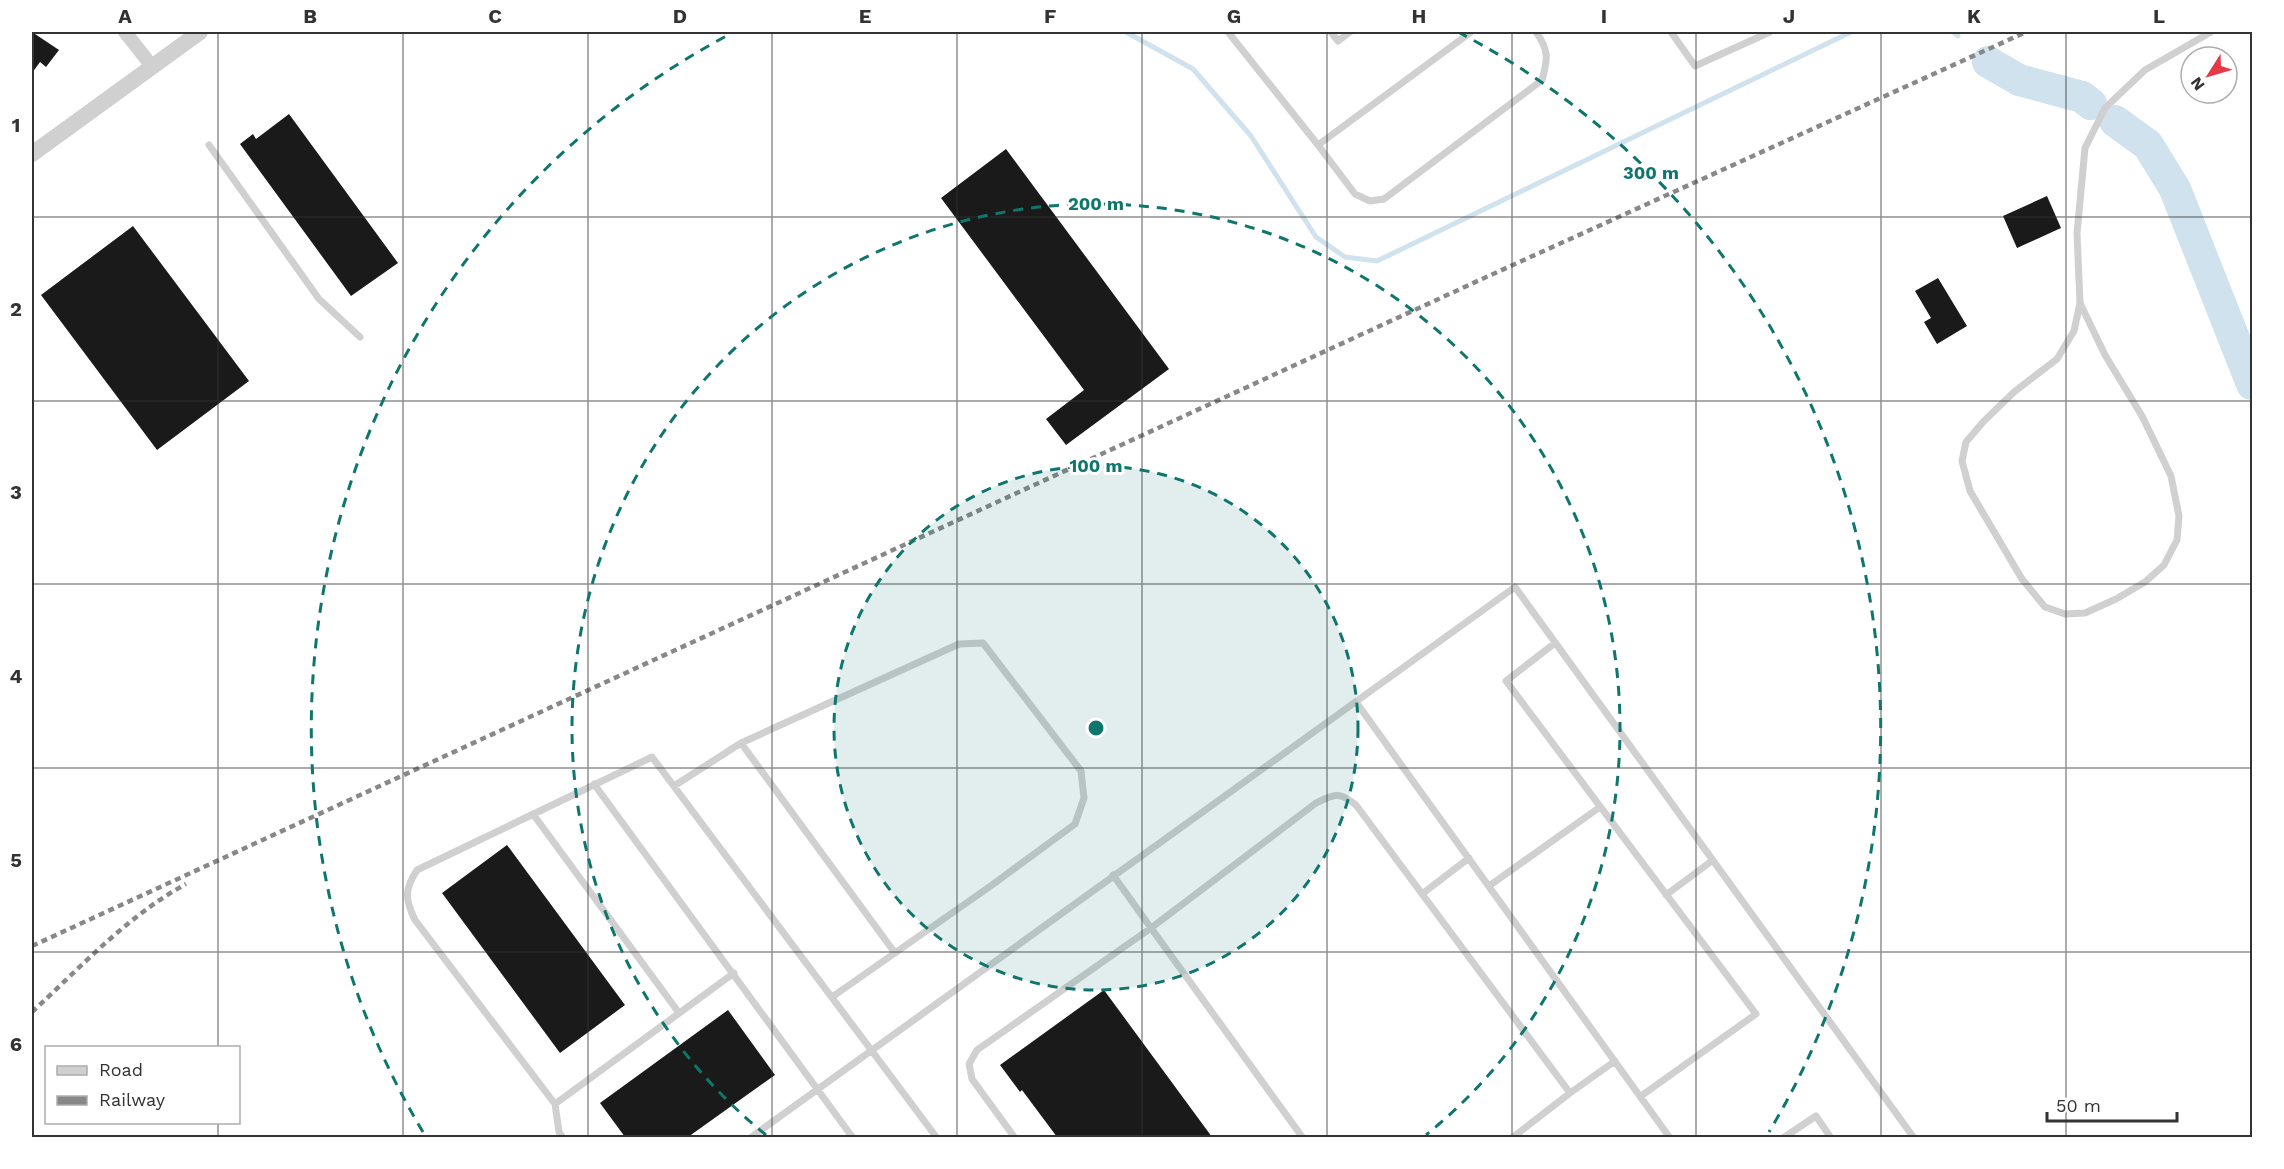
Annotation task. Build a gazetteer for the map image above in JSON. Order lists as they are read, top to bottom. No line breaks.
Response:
{"legend":["Road","Railway"],"scale_bar":"50 m","north":"bottom left","grid":{"columns":["A","B","C","D","E","F","G","H","I","J","K","L"],"rows":["1","2","3","4","5","6"]},"rings":["300 m","200 m","100 m"]}
